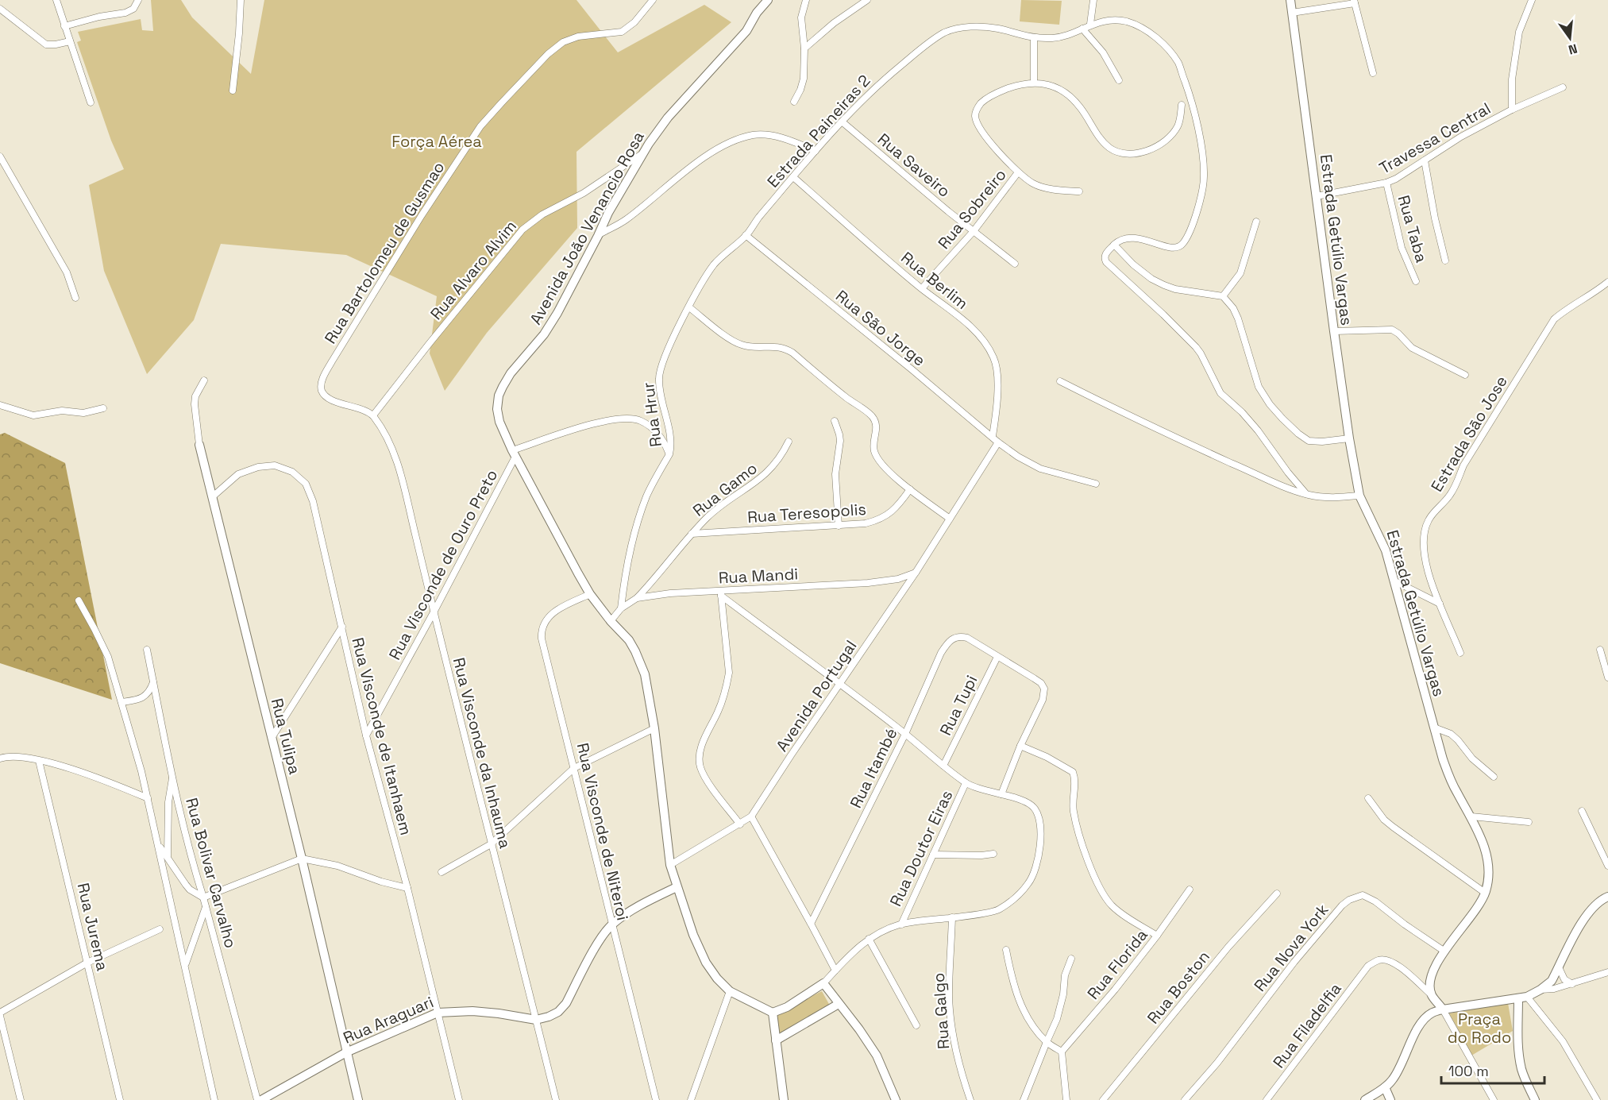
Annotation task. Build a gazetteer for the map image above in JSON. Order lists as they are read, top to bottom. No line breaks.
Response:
{"streets":{"main road":["Avenida João Venancio Rosa","Estrada Getúlio Vargas","Rua Tulipa","Rua Araguari"],"street":["Estrada Paineiras 2","Travessa Central","Rua Saveiro","Rua Sobreiro","Rua Taba","Rua Bartolomeu de Gusmao","Rua Alvaro Alvim","Rua Berlim","Rua São Jorge","Rua Hrur","Estrada Sāo Jose","Rua Gamo","Rua Teresopolis","Rua Visconde de Ouro Preto","Rua Mandi","Avenida Portugal","Rua Tupi","Rua Visconde de Itanhaem","Rua Visconde da Inhauma","Rua Itambé","Rua Visconde de Niteroi","Rua Doutor Eiras","Rua Bolivar Carvalho","Rua Jurema","Rua Nova York","Rua Florida","Rua Boston","Rua Galgo","Rua Filadelfia"]},"crossings":[["Estrada Paineiras 2","Rua Saveiro"],["Estrada Paineiras 2","Rua Berlim"],["Estrada Paineiras 2","Rua São Jorge"],["Estrada Paineiras 2","Rua Hrur"],["Travessa Central","Rua Taba"],["Travessa Central","Estrada Getúlio Vargas"],["Rua Saveiro","Rua Sobreiro"],["Rua Sobreiro","Rua Berlim"],["Avenida João Venancio Rosa","Rua Alvaro Alvim"],["Avenida João Venancio Rosa","Rua Visconde de Ouro Preto"],["Avenida João Venancio Rosa","Rua Mandi"],["Avenida João Venancio Rosa","Rua Visconde de Niteroi"],["Avenida João Venancio Rosa","Rua Araguari"],["Estrada Getúlio Vargas","Rua Nova York"],["Estrada Getúlio Vargas","Rua Filadelfia"],["Rua Bartolomeu de Gusmao","Rua Alvaro Alvim"],["Rua Bartolomeu de Gusmao","Rua Visconde da Inhauma"],["Rua Alvaro Alvim","Rua Visconde da Inhauma"],["Rua Berlim","Rua São Jorge"],["Rua São Jorge","Rua Hrur"],["Rua São Jorge","Avenida Portugal"],["Rua Hrur","Rua Mandi"],["Rua Gamo","Rua Teresopolis"],["Rua Gamo","Rua Mandi"],["Rua Visconde de Ouro Preto","Rua Visconde de Itanhaem"],["Rua Visconde de Ouro Preto","Rua Visconde da Inhauma"],["Rua Mandi","Avenida Portugal"],["Rua Tupi","Rua Itambé"],["Rua Tulipa","Rua Visconde de Itanhaem"],["Rua Tulipa","Rua Araguari"],["Rua Visconde de Itanhaem","Rua Araguari"],["Rua Visconde da Inhauma","Rua Araguari"],["Rua Visconde de Niteroi","Rua Araguari"]],"parks":["Força Aérea","Praça do Rodo"],"scale_bar":"100 m","north":"bottom"}
